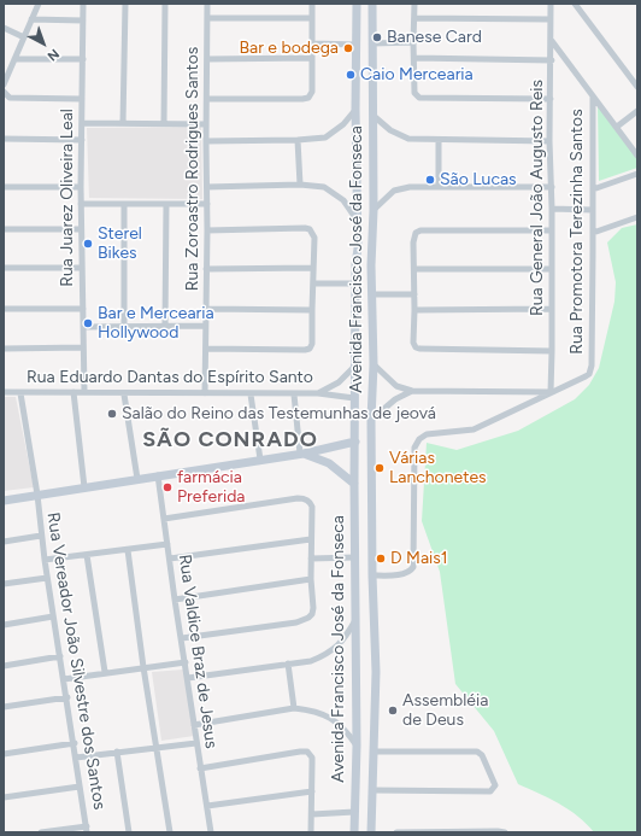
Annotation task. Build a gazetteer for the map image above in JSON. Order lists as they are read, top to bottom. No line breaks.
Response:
{"streets":{"main road":["Avenida Francisco José da Fonseca"],"street":["Rua Zoroastro Rodrigues Santos","Rua Juarez Oliveira Leal","Rua General João Augusto Reis","Rua Promotora Terezinha Santos","Rua Eduardo Dantas do Espírito Santo","Rua Valdice Braz de Jesus","Rua Vereador João Silvestre dos Santos"]},"crossings":[["Rua Zoroastro Rodrigues Santos","Rua Eduardo Dantas do Espírito Santo"],["Rua Juarez Oliveira Leal","Rua Eduardo Dantas do Espírito Santo"],["Rua General João Augusto Reis","Rua Promotora Terezinha Santos"],["Avenida Francisco José da Fonseca","Rua Eduardo Dantas do Espírito Santo"],["Rua Eduardo Dantas do Espírito Santo","Rua Vereador João Silvestre dos Santos"]],"districts":["SÃO CONRADO"],"places":["Banese Card","Bar e bodega","Caio Mercearia","São Lucas","Sterel Bikes","Bar e Mercearia Hollywood","Salão do Reino das Testemunhas de jeová","Várias Lanchonetes","farmácia Preferida","D Mais1","Assembléia de Deus"],"north":"bottom right"}
